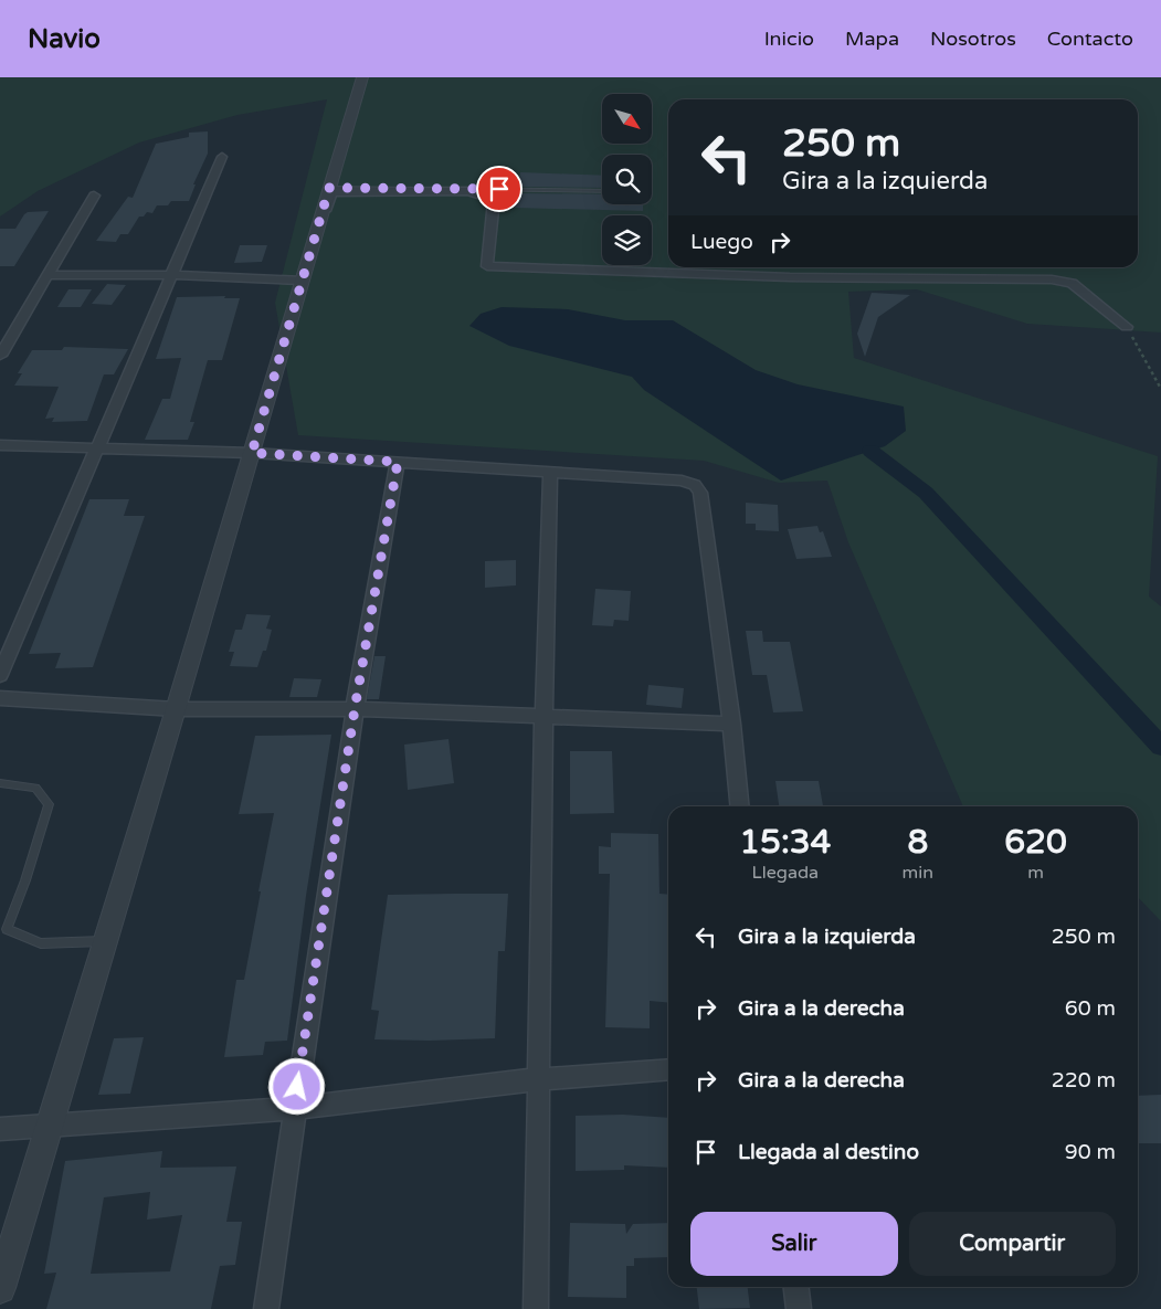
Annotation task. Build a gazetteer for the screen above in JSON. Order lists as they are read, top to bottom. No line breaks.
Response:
{"north":"bottom right","page":{"header":"Navio","nav":["Inicio","Mapa","Nosotros","Contacto"],"turn":["250 m","Gira a la izquierda"],"then":"Luego","eta":["15:34","Llegada","8","min","620","m"],"list":[{"name":"Gira a la izquierda","value":"250 m"},{"name":"Gira a la derecha","value":"60 m"},{"name":"Gira a la derecha","value":"220 m"},{"name":"Llegada al destino","value":"90 m"}],"buttons":["Salir","Compartir"]}}
